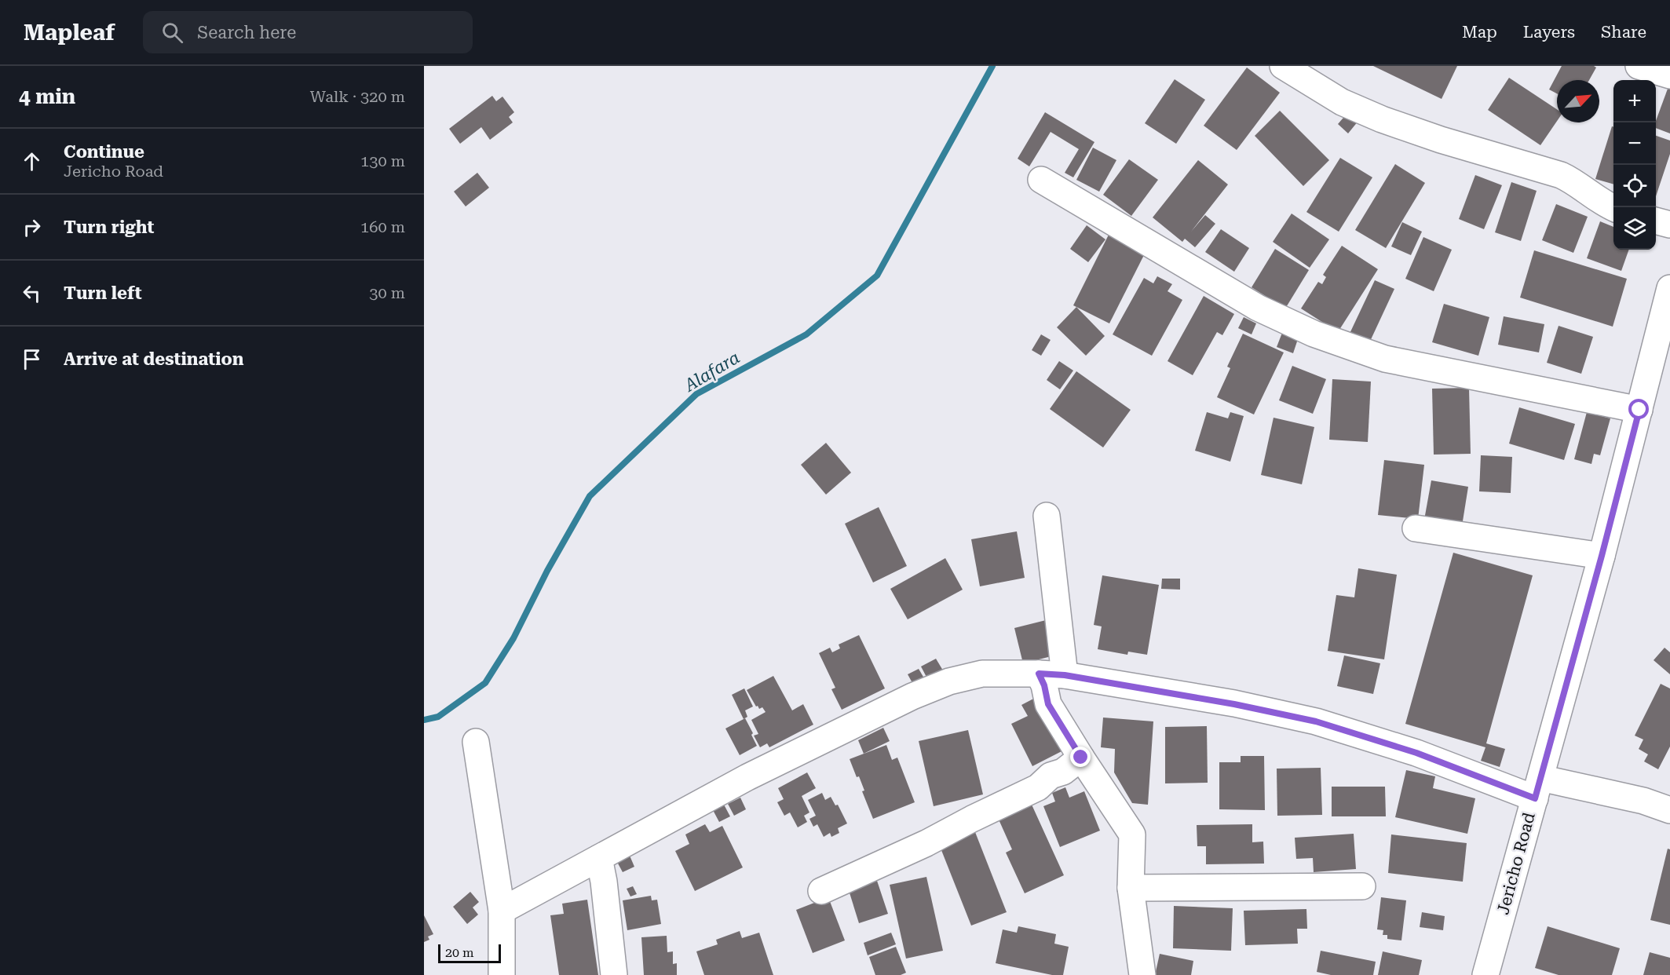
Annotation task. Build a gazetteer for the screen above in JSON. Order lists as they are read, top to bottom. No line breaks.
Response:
{"streets":{"street":["Jericho Road"]},"water":["Alafara"],"scale_bar":"20 m","north":"top right","page":{"header":"Mapleaf","search":"Search here","nav":["Map","Layers","Share"],"heading":["4 min","Walk · 320 m"],"map_buttons":["+","−"],"list":[["Continue","Jericho Road","130 m"],["Turn right","160 m"],["Turn left","30 m"],"Arrive at destination"],"scale":"20 m"}}
